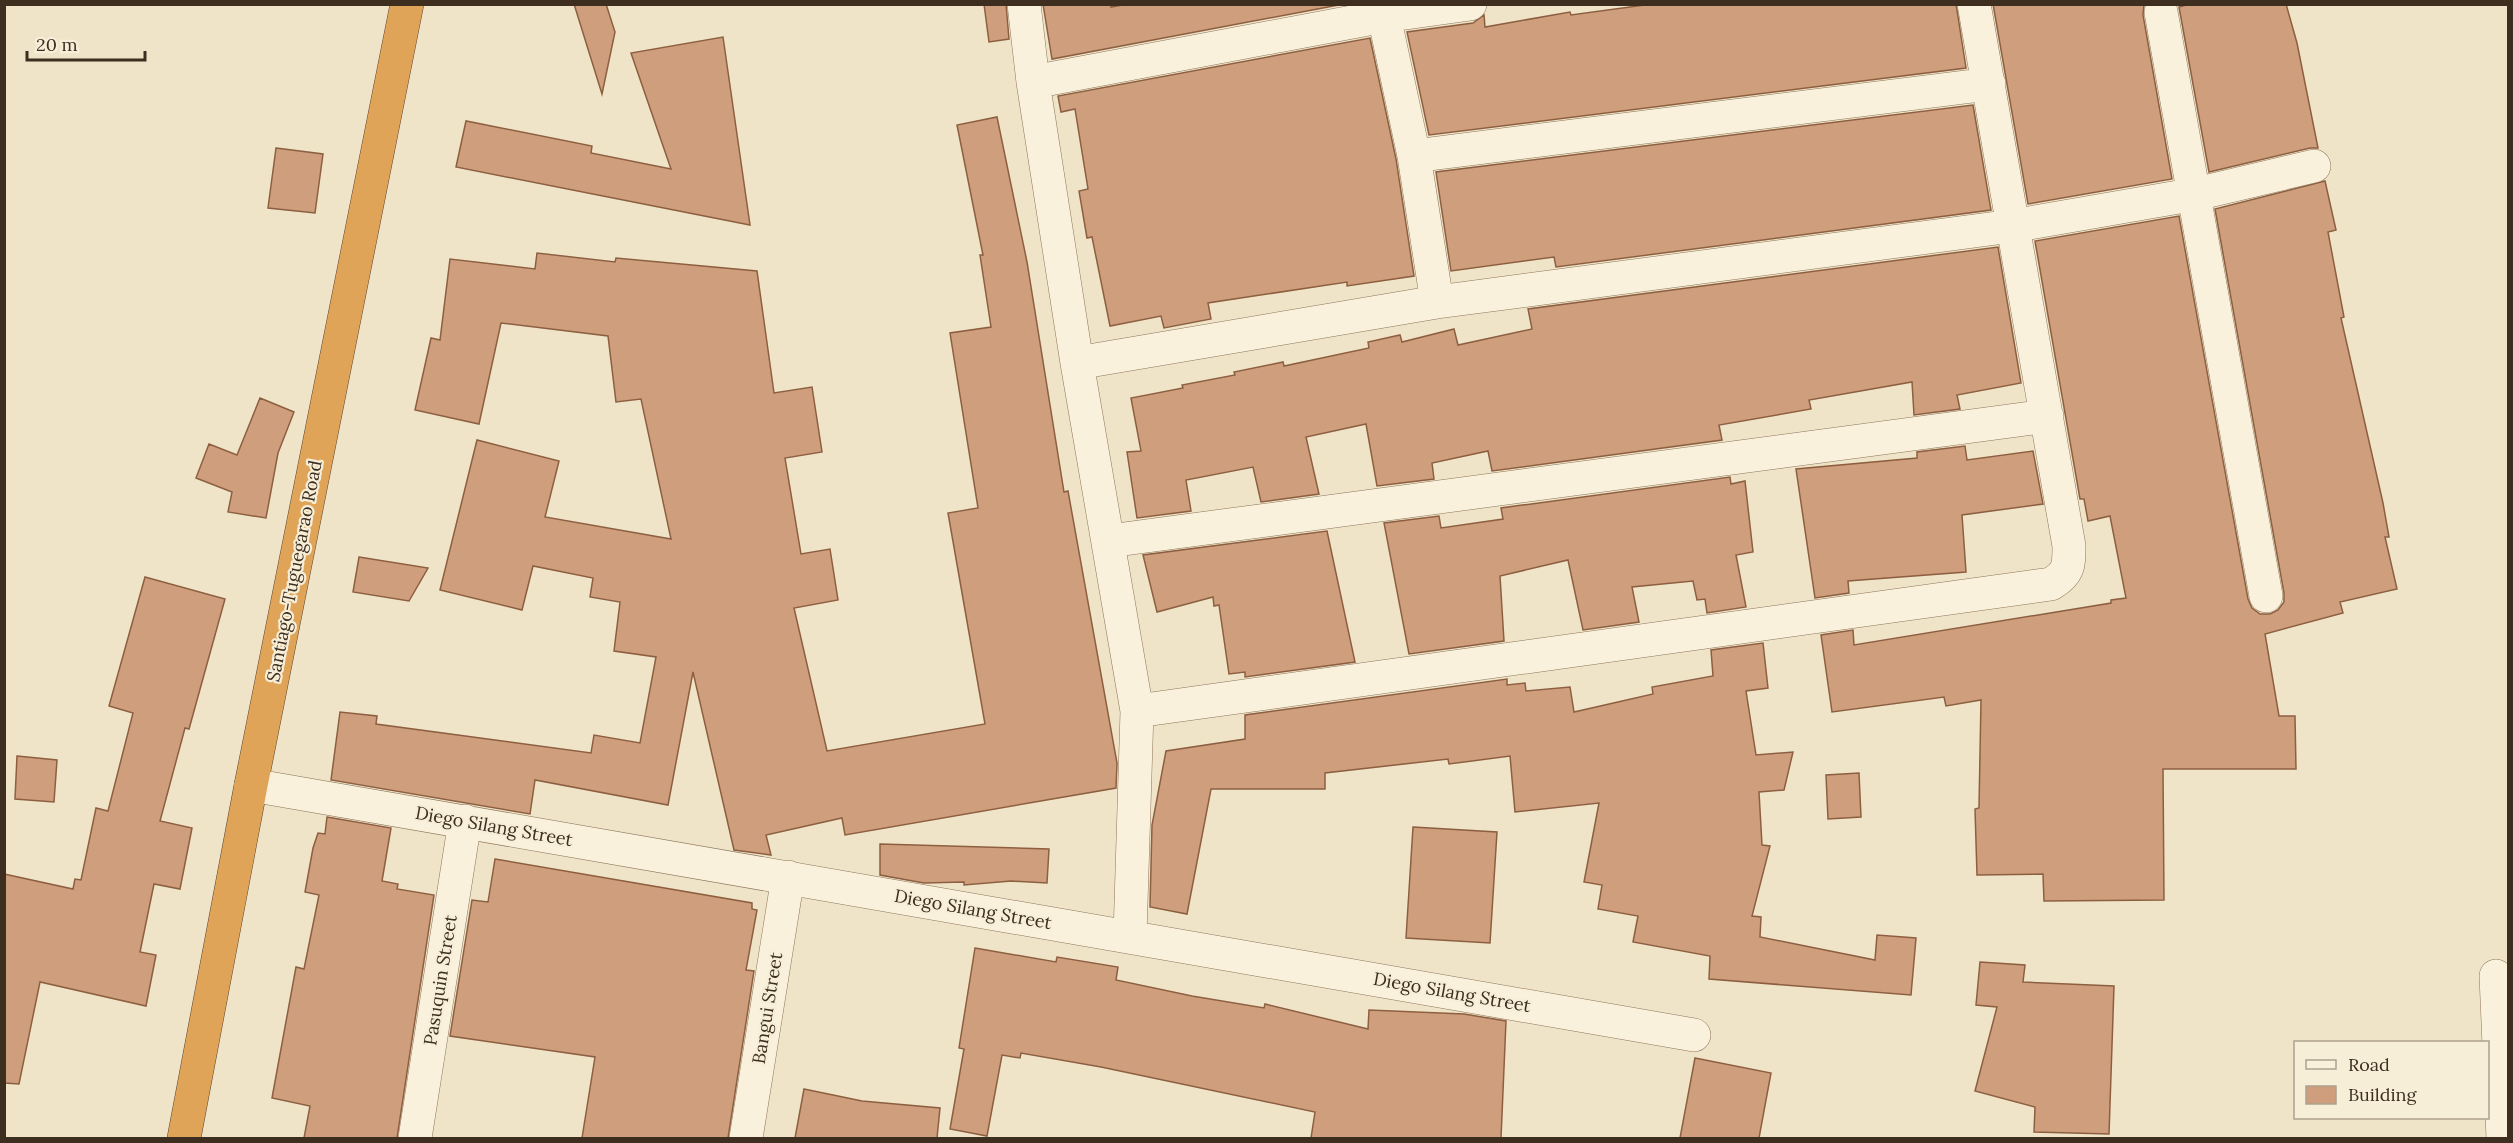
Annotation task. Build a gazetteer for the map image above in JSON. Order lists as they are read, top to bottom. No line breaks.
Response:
{"streets":{"highway":["Santiago-Tuguegarao Road"],"street":["Diego Silang Street","Pasuquin Street","Bangui Street"]},"crossings":[["Santiago-Tuguegarao Road","Diego Silang Street"],["Diego Silang Street","Pasuquin Street"],["Diego Silang Street","Bangui Street"]],"legend":["Road","Building"],"scale_bar":"20 m"}
